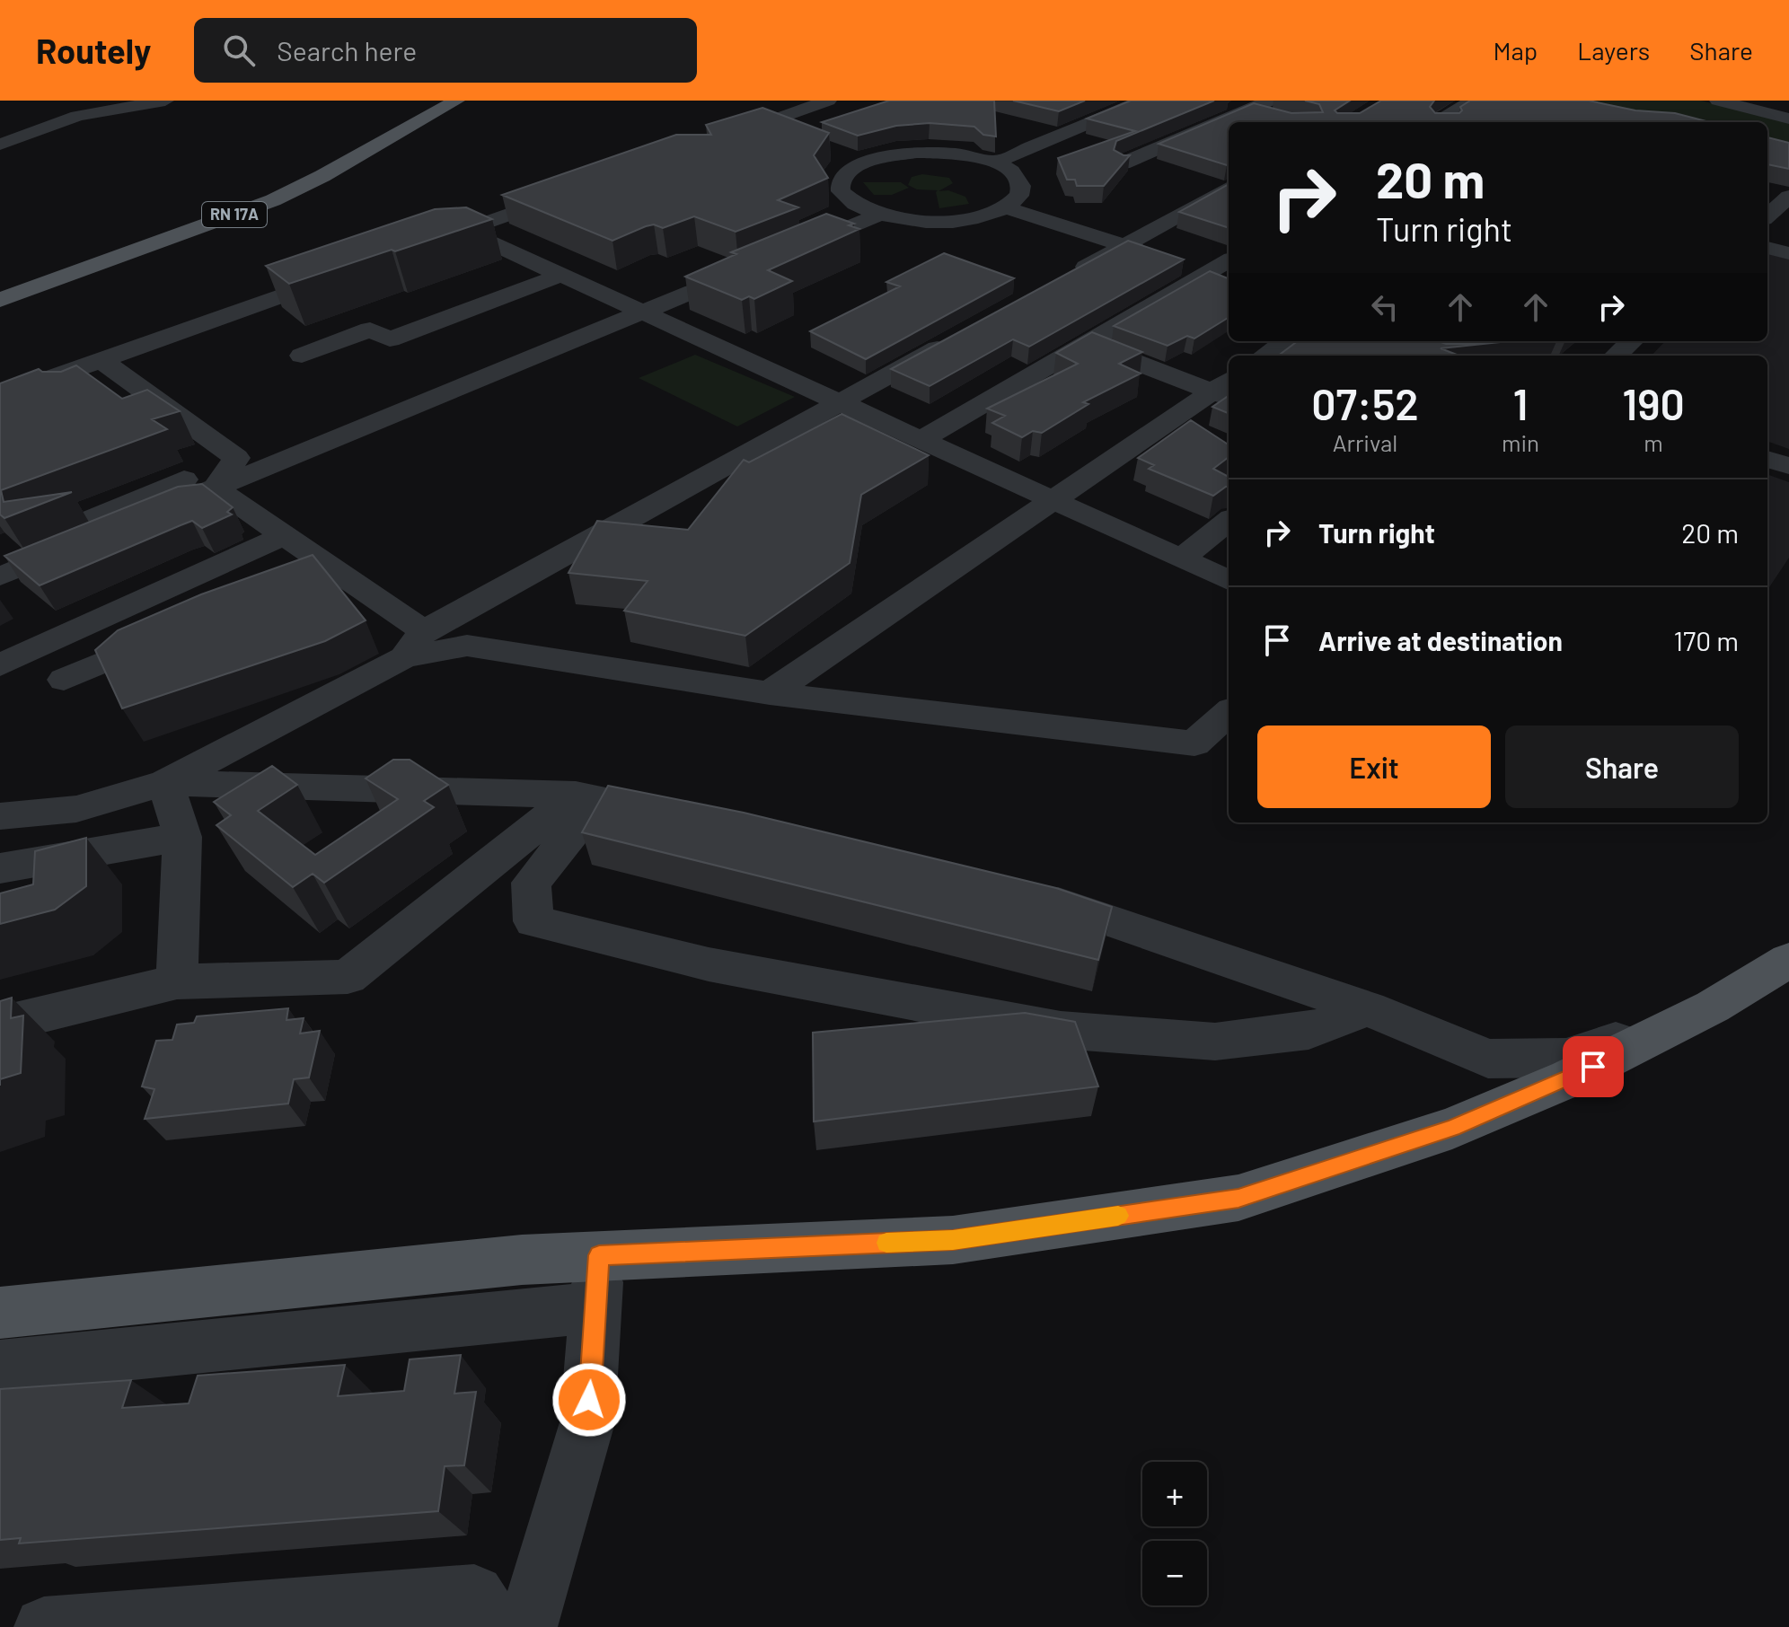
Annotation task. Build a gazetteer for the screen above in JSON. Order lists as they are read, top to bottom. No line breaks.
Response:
{"streets":{"main road":["RN 17A"]},"page":{"header":"Routely","search":"Search here","nav":["Map","Layers","Share"],"turn":["20 m","Turn right"],"eta":["07:52","Arrival","1","min","190","m"],"list":[{"name":"Turn right","value":"20 m"},{"name":"Arrive at destination","value":"170 m"}],"buttons":["Exit","Share"],"map_buttons":["+","−"]}}
